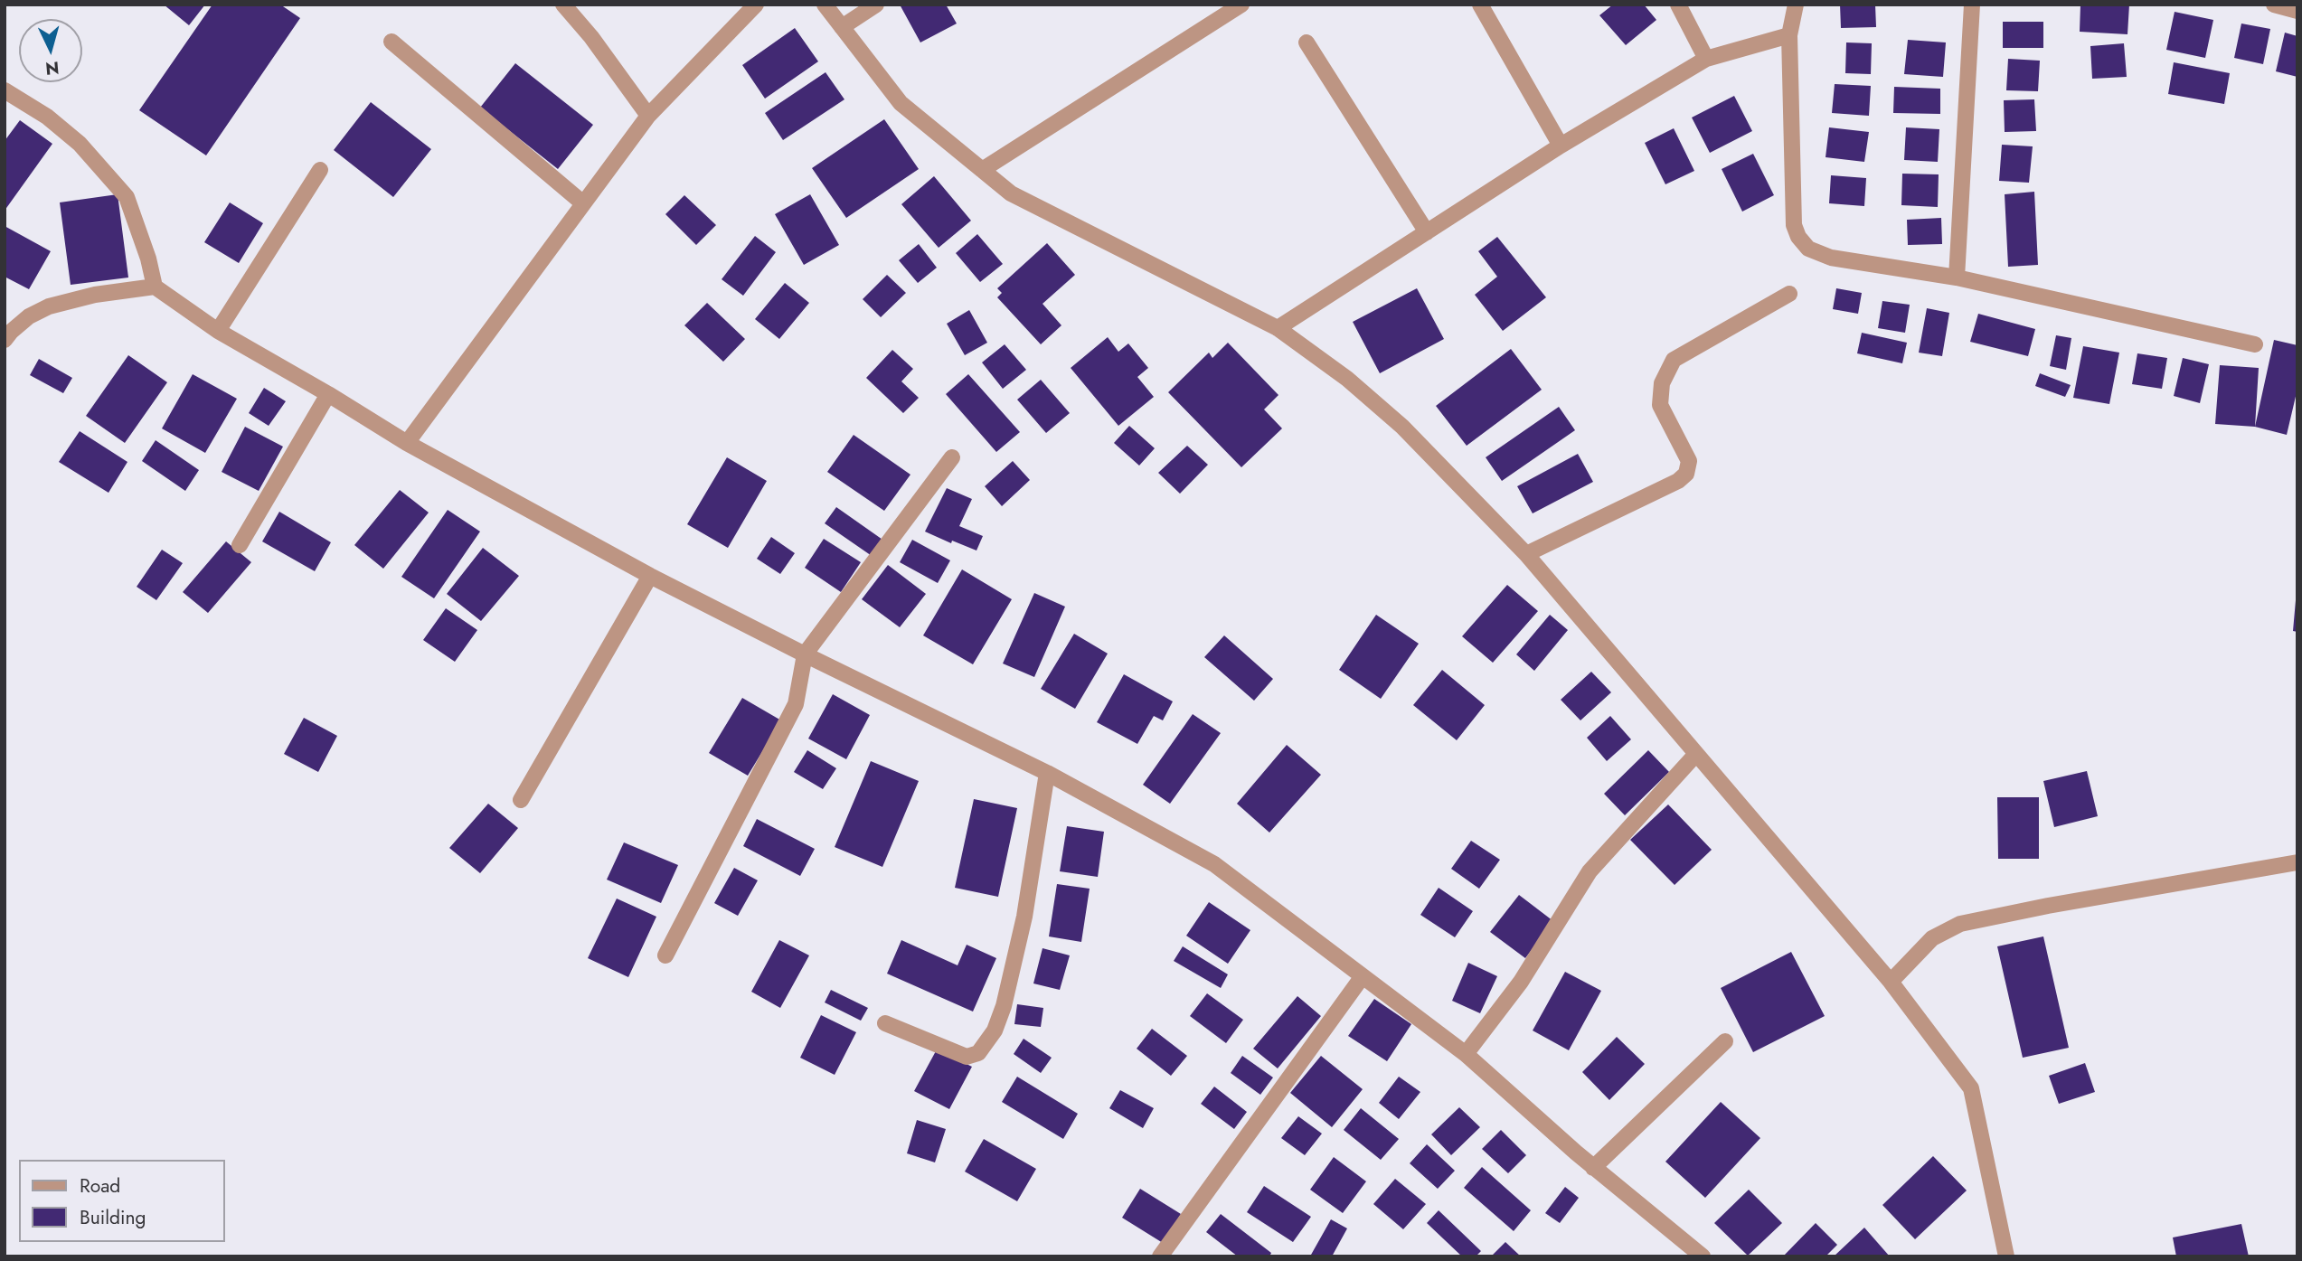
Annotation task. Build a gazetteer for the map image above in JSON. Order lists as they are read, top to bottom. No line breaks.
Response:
{"legend":["Road","Building"],"north":"bottom"}
